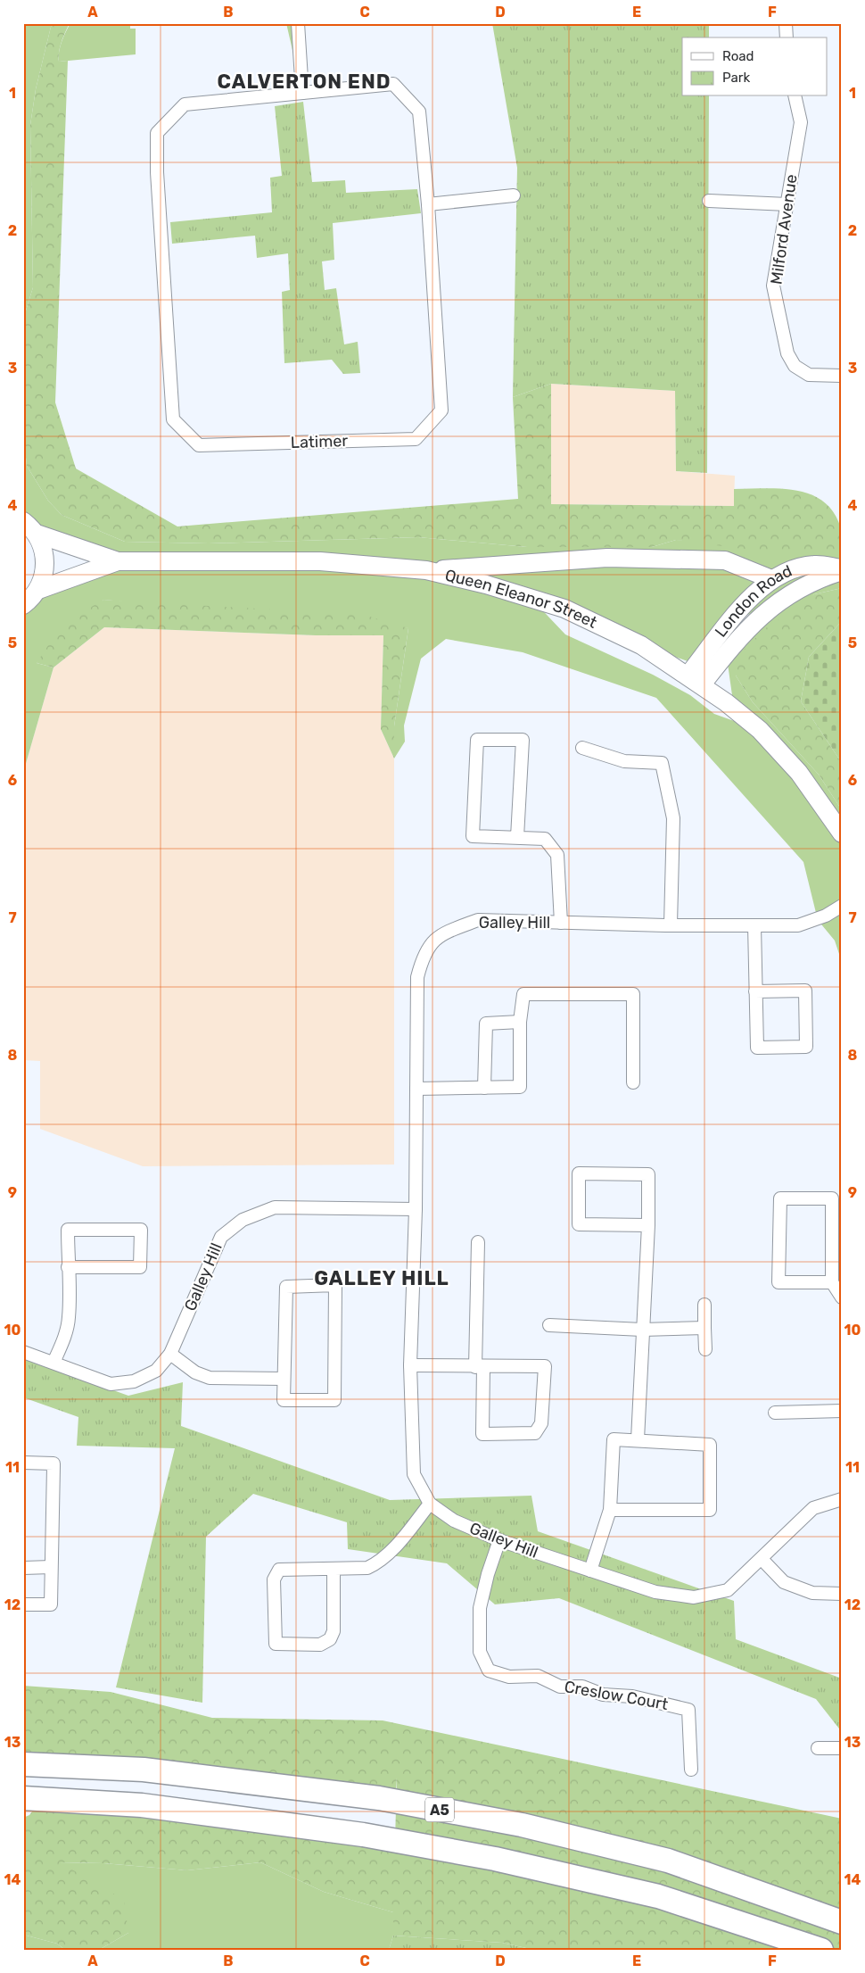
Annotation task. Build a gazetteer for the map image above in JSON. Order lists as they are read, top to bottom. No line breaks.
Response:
{"streets":{"highway":["A5"],"street":["Milford Avenue","Latimer","Queen Eleanor Street","London Road","Galley Hill","Creslow Court"]},"crossings":[["Queen Eleanor Street","London Road"],["Galley Hill","Creslow Court"]],"districts":["CALVERTON END","GALLEY HILL"],"legend":["Road","Park"],"grid":{"columns":["A","B","C","D","E","F"],"rows":["1","2","3","4","5","6","7","8","9","10","11","12","13","14"]}}
